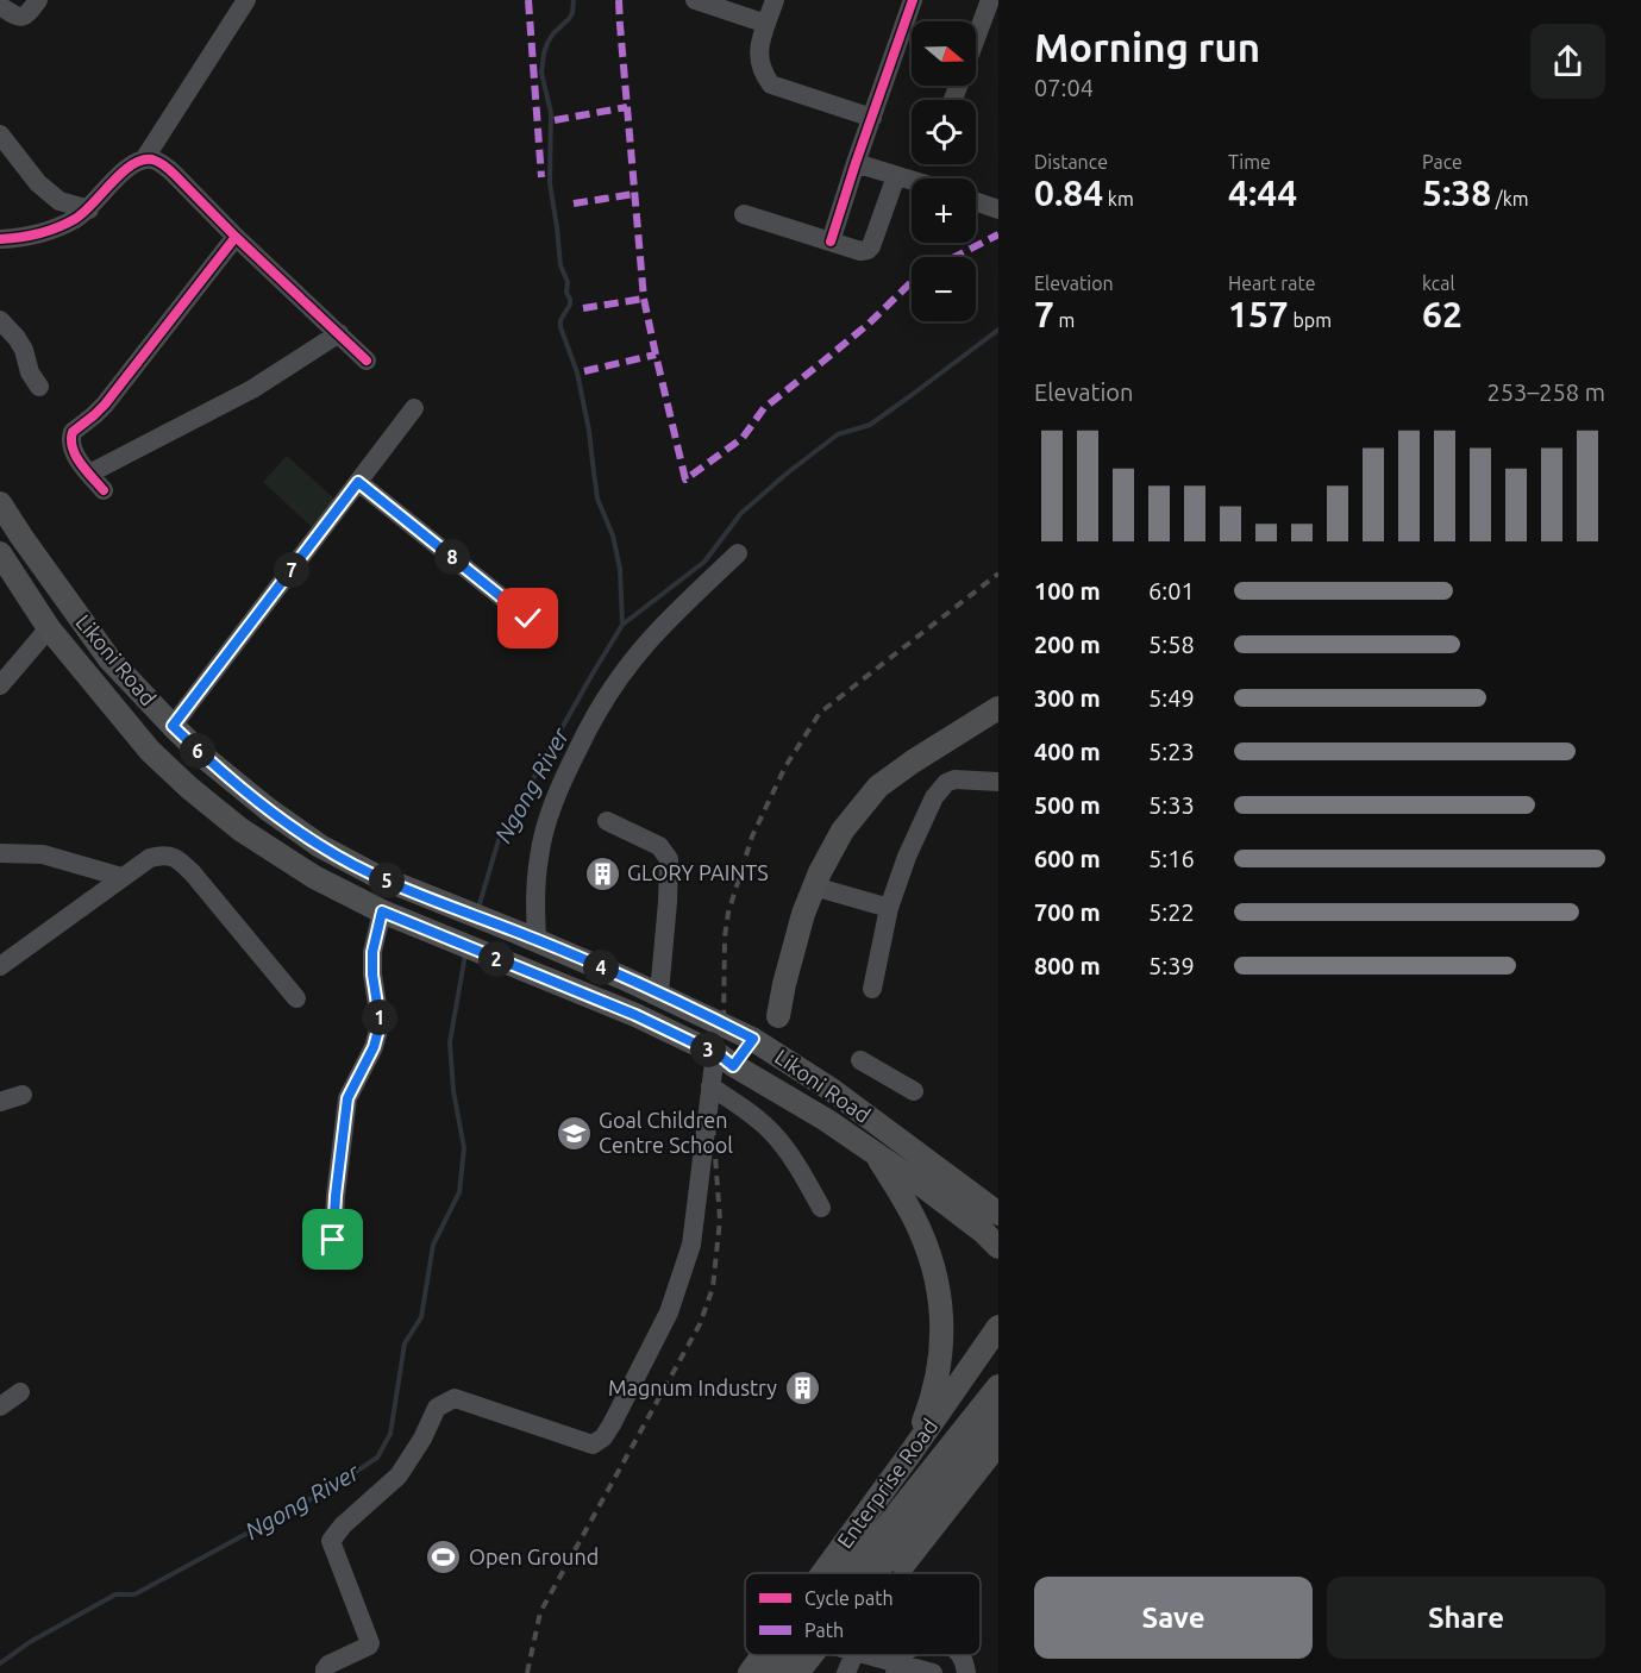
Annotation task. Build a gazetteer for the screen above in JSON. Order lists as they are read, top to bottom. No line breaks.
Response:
{"streets":{"main road":["Likoni Road","Enterprise Road"]},"water":["Ngong River"],"places":{"building":["GLORY PAINTS","Magnum Industry"],"school or university":["Goal Children Centre School"],"sports":["Open Ground"]},"legend":["Cycle path","Path"],"north":"right","page":{"heading":["Morning run","07:04"],"map_buttons":["+","−"],"stats":[["Distance","0.84 km"],["Time","4:44"],["Pace","5:38 /km"],["Elevation","7 m"],["Heart rate","157 bpm"],["kcal","62"]],"chart":["Elevation","253–258 m"],"pins":["8","7","6","5","2","4","1","3"],"list":[{"name":"100 m","note":"6:01"},{"name":"200 m","note":"5:58"},{"name":"300 m","note":"5:49"},{"name":"400 m","note":"5:23"},{"name":"500 m","note":"5:33"},{"name":"600 m","note":"5:16"},{"name":"700 m","note":"5:22"},{"name":"800 m","note":"5:39"}],"buttons":["Save","Share"]}}
